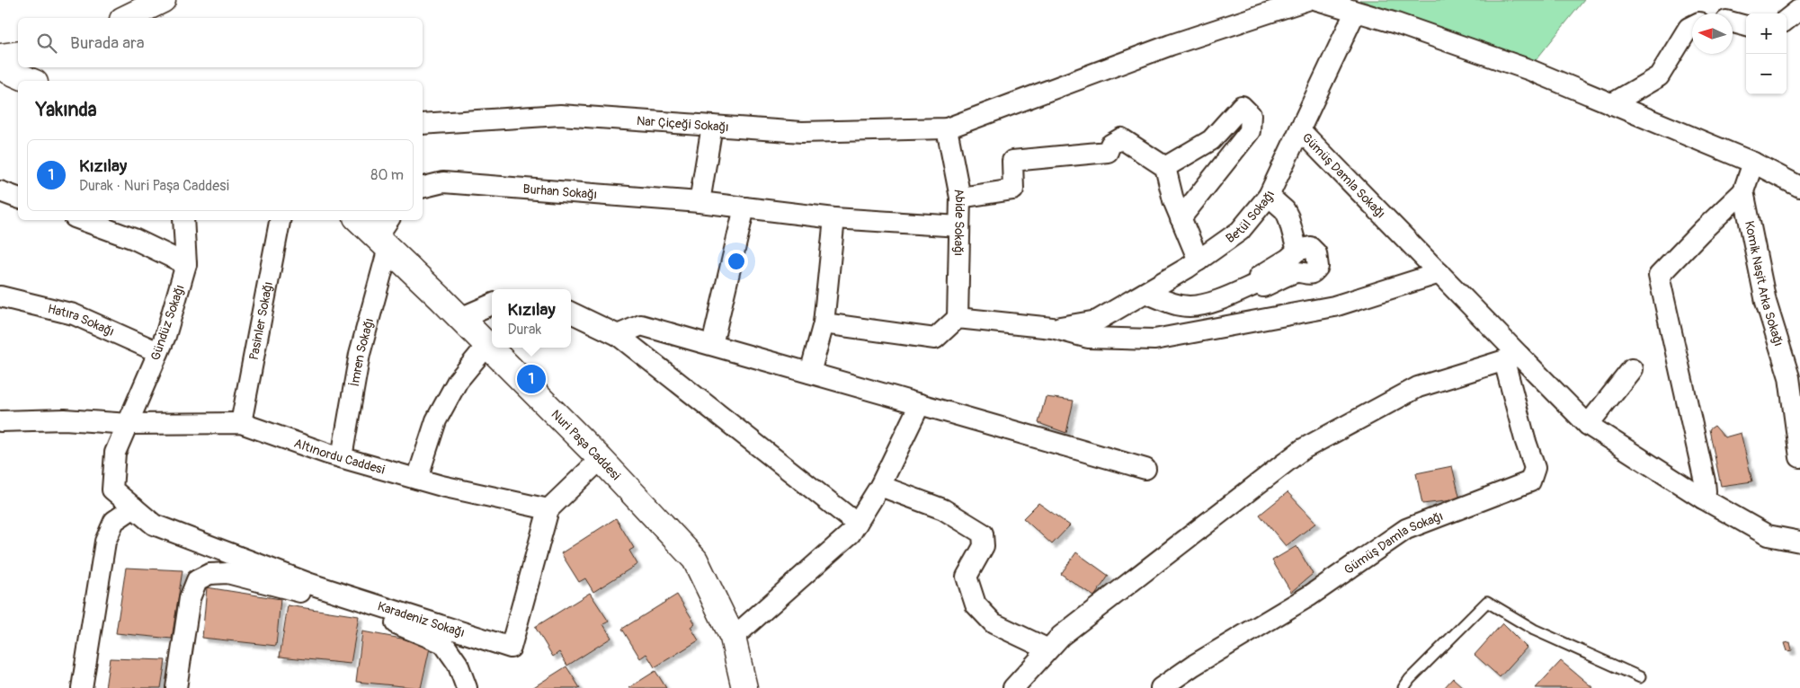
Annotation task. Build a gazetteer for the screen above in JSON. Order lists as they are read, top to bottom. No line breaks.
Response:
{"streets":{"street":["Nar Çiçeği Sokağı","Gümüş Damla Sokağı","Burhan Sokağı","Betül Sokağı","Abide Sokağı","Komik Naşit Arka Sokağı","Hatıra Sokağı","Pasinler Sokağı","Gündüz Sokağı","İmren Sokağı","Nuri Paşa Caddesi","Altınordu Caddesi","Karadeniz Sokağı"]},"crossings":[["Nar Çiçeği Sokağı","Abide Sokağı"],["Gümüş Damla Sokağı","Betül Sokağı"],["Burhan Sokağı","Abide Sokağı"],["Hatıra Sokağı","Gündüz Sokağı"],["Pasinler Sokağı","Altınordu Caddesi"],["Gündüz Sokağı","Altınordu Caddesi"],["Gündüz Sokağı","Karadeniz Sokağı"],["İmren Sokağı","Nuri Paşa Caddesi"],["İmren Sokağı","Altınordu Caddesi"],["Altınordu Caddesi","Karadeniz Sokağı"]],"north":"left","page":{"map_buttons":["+","−"],"search":"Burada ara","heading":"Yakında","list":[{"mark":"1","name":"Kızılay","note":"Durak · Nuri Paşa Caddesi","value":"80 m"}],"popup":["Kızılay","Durak"],"pins":"1"}}
